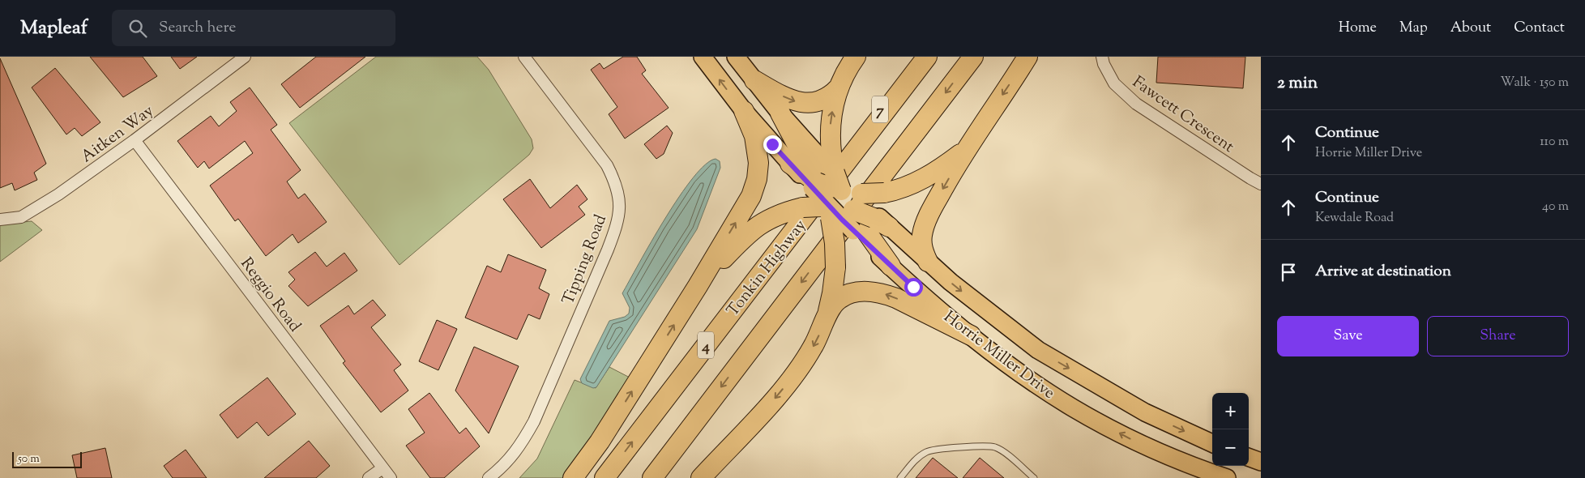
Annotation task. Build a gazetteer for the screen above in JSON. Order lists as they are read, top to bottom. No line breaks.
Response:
{"streets":{"highway":["7","Tonkin Highway","4"],"main road":["Horrie Miller Drive"],"street":["Fawcett Crescent","Aitken Way","Tipping Road","Reggio Road"]},"crossings":[["7","Tonkin Highway"],["Aitken Way","Reggio Road"]],"scale_bar":"50 m","page":{"header":"Mapleaf","search":"Search here","nav":["Home","Map","About","Contact"],"heading":["2 min","Walk · 150 m"],"list":[["Continue","Horrie Miller Drive","110 m"],["Continue","Kewdale Road","40 m"],"Arrive at destination"],"buttons":["Save","Share"],"map_buttons":["+","−"],"scale":"50 m"}}
